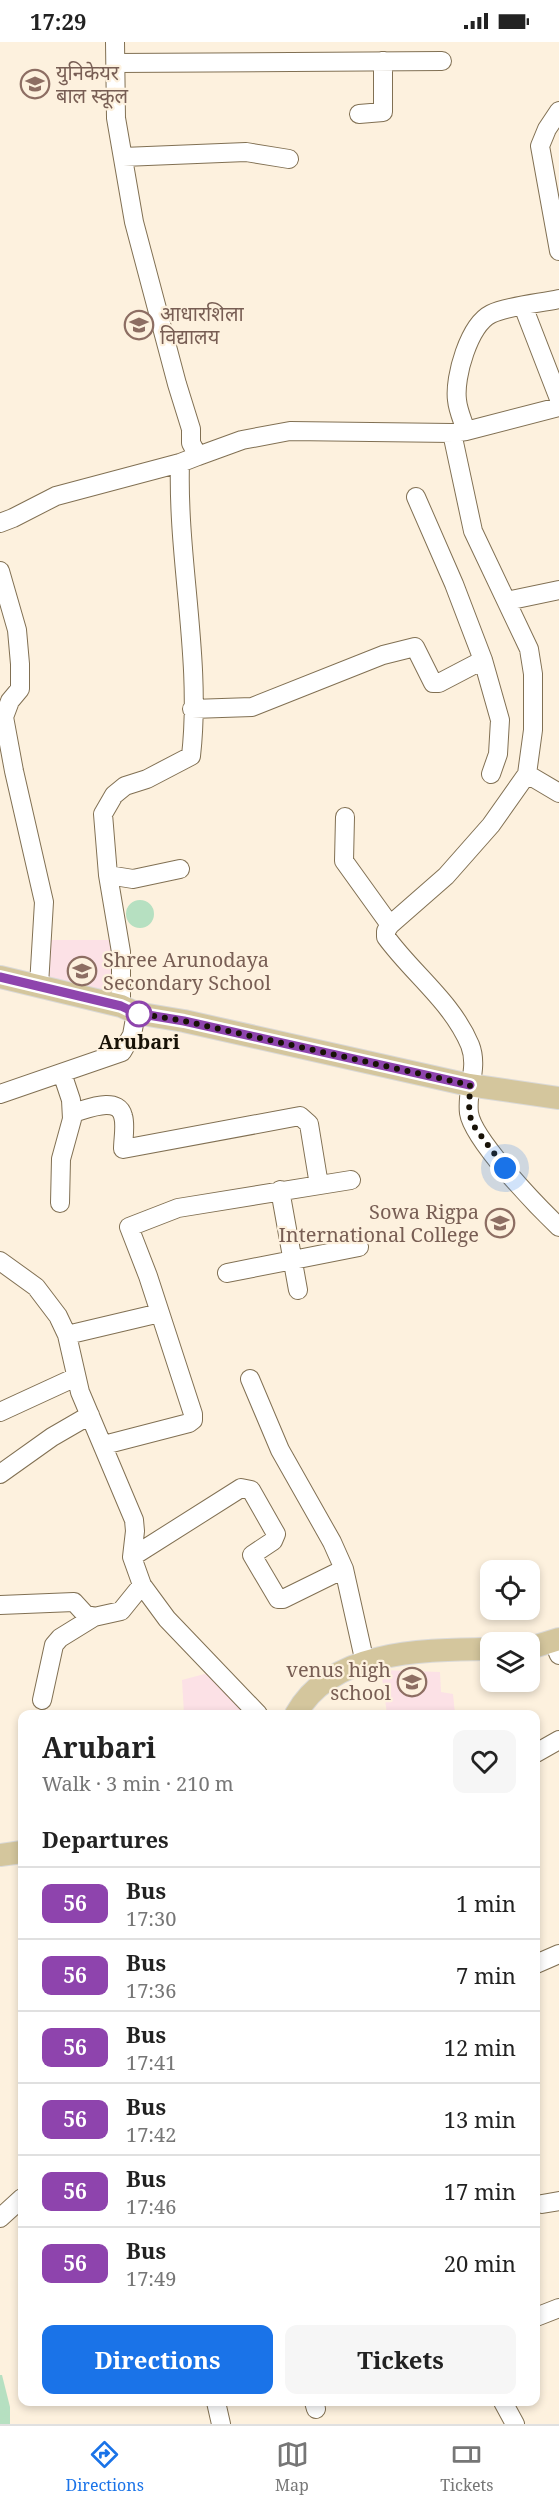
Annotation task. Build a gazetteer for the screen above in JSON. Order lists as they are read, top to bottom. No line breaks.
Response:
{"places":{"school or university":["युनिकेयर बाल स्कूल","आधारशिला विद्यालय","Shree Arunodaya Secondary School","Sowa Rigpa International College","venus high school"],"other":["Arubari"]},"lines":["bus line 56"],"page":{"status":"17:29","heading":[["Arubari","Walk · 3 min · 210 m"],"Departures"],"list":[{"mark":"56","name":"Bus","note":"17:30","value":"1 min"},{"mark":"56","name":"Bus","note":"17:36","value":"7 min"},{"mark":"56","name":"Bus","note":"17:41","value":"12 min"},{"mark":"56","name":"Bus","note":"17:42","value":"13 min"},{"mark":"56","name":"Bus","note":"17:46","value":"17 min"},{"mark":"56","name":"Bus","note":"17:49","value":"20 min"}],"buttons":["Directions","Tickets"],"tabs":["Directions","Map","Tickets"]}}
